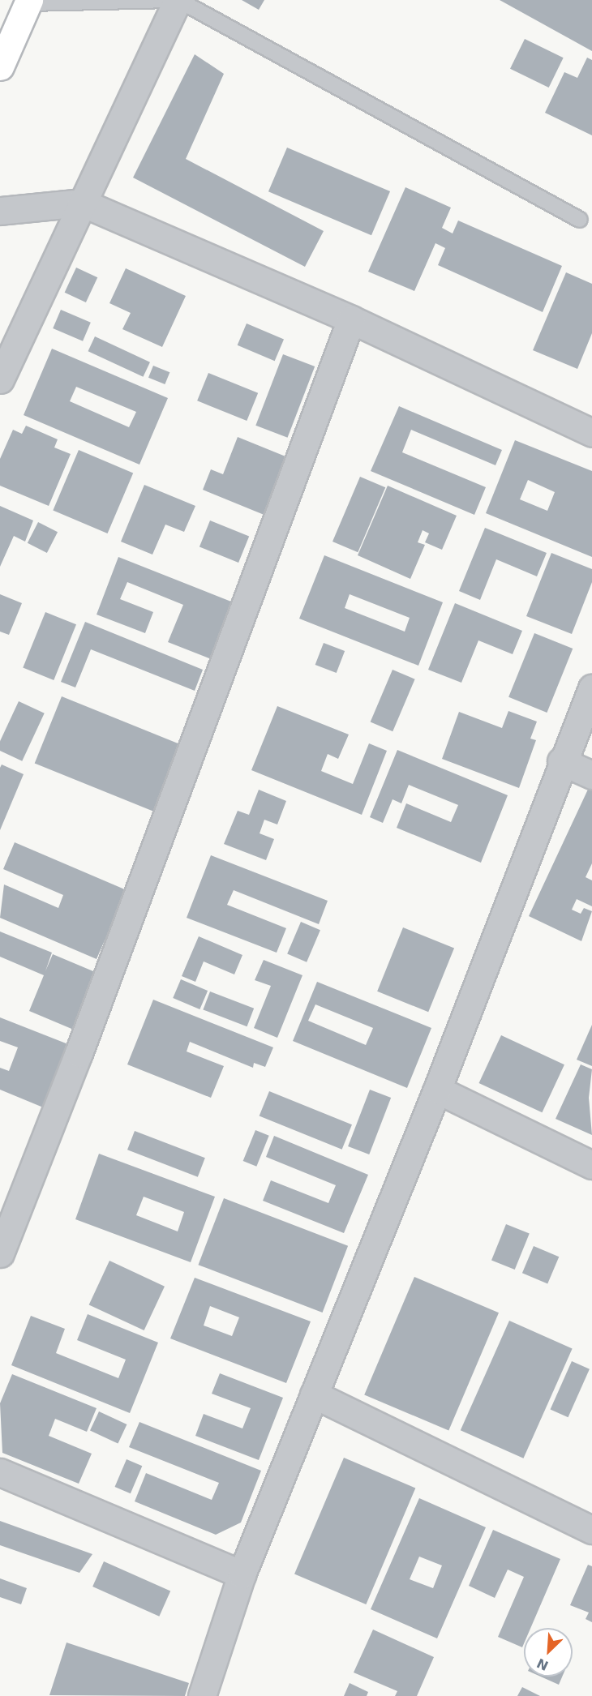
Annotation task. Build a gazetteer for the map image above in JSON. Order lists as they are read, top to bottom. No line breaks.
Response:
{"north":"bottom left"}
